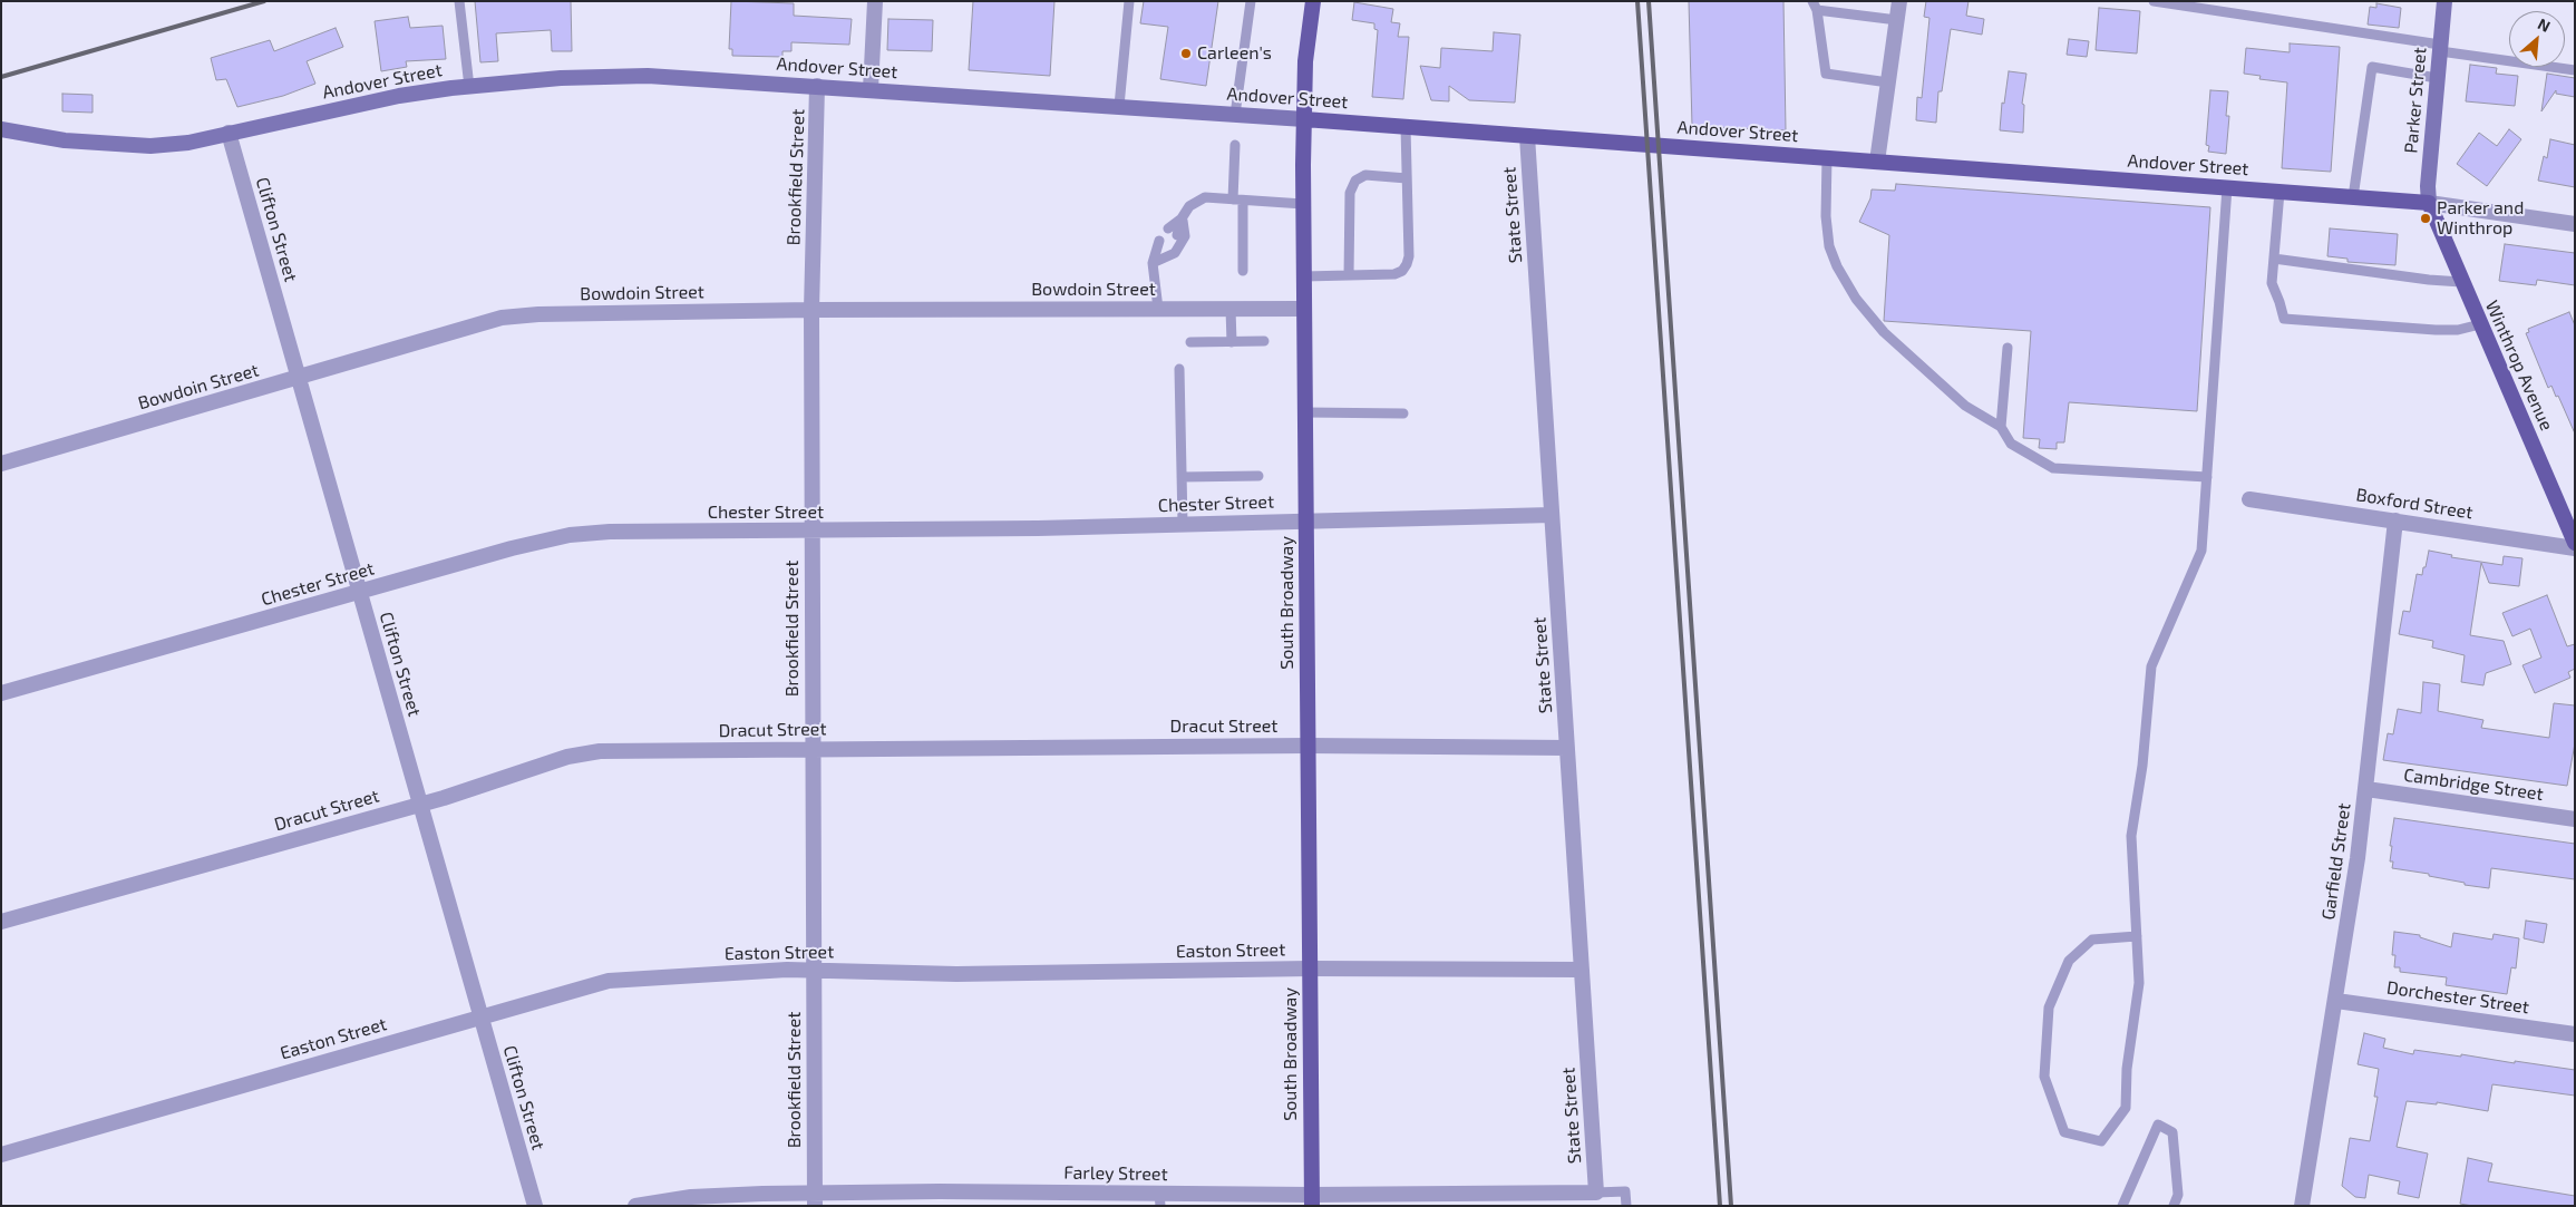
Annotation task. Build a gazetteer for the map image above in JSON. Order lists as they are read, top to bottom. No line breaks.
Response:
{"streets":{"main road":["Andover Street","Parker Street","Winthrop Avenue","South Broadway"],"street":["Brookfield Street","State Street","Clifton Street","Bowdoin Street","Chester Street","Boxford Street","Dracut Street","Cambridge Street","Garfield Street","Easton Street","Dorchester Street","Farley Street"]},"crossings":[["Andover Street","Parker Street"],["Andover Street","Brookfield Street"],["Andover Street","State Street"],["Andover Street","Clifton Street"],["Andover Street","Winthrop Avenue"],["Andover Street","South Broadway"],["Parker Street","Winthrop Avenue"],["Brookfield Street","Bowdoin Street"],["Brookfield Street","Chester Street"],["Brookfield Street","Dracut Street"],["Brookfield Street","Easton Street"],["Brookfield Street","Farley Street"],["State Street","Chester Street"],["State Street","Dracut Street"],["State Street","Easton Street"],["State Street","Farley Street"],["Clifton Street","Bowdoin Street"],["Clifton Street","Chester Street"],["Clifton Street","Dracut Street"],["Clifton Street","Easton Street"],["Bowdoin Street","South Broadway"],["Chester Street","South Broadway"],["Boxford Street","Garfield Street"],["South Broadway","Dracut Street"],["South Broadway","Easton Street"],["South Broadway","Farley Street"],["Cambridge Street","Garfield Street"],["Garfield Street","Dorchester Street"]],"places":["Carleen's","Parker and Winthrop"],"north":"top right"}
